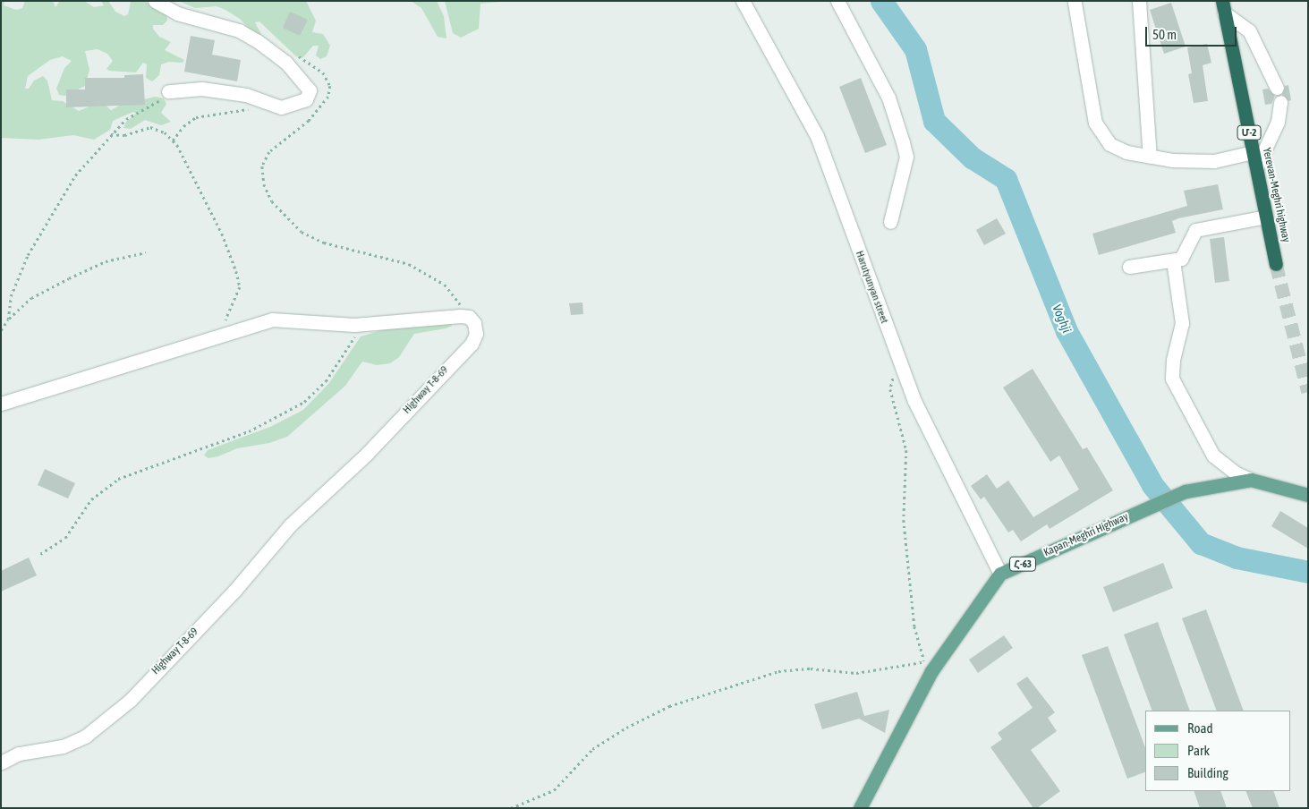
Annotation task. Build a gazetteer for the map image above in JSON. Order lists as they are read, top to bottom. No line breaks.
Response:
{"streets":{"highway":["Մ-2","Yerevan-Meghri highway"],"main road":["Kapan-Meghri Highway","Հ-63"],"street":["Harutyunyan street","Highway T-8-69"]},"crossings":[["Harutyunyan street","Kapan-Meghri Highway"],["Harutyunyan street","Հ-63"],["Kapan-Meghri Highway","Հ-63"]],"water":["Voghji"],"legend":["Road","Park","Building"],"scale_bar":"50 m"}
